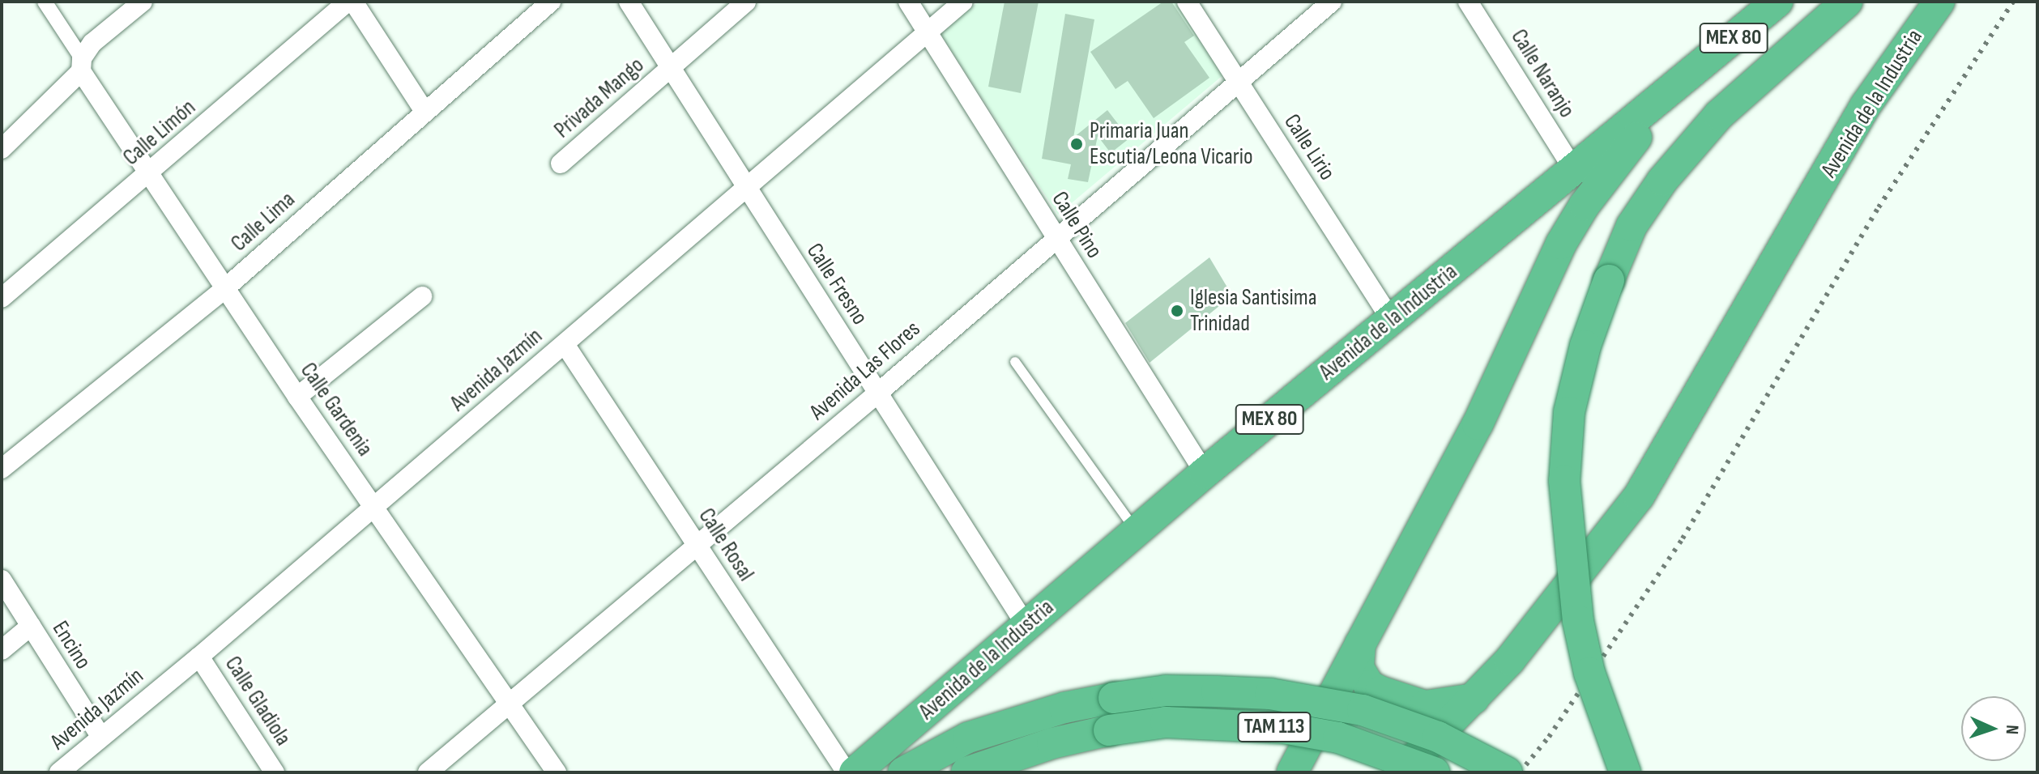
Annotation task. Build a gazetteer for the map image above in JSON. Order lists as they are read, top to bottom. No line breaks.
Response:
{"streets":{"highway":["MEX 80","Avenida de la Industria","TAM 113"],"street":["Calle Naranjo","Privada Mango","Calle Limón","Calle Lirio","Calle Lima","Calle Pino","Calle Fresno","Avenida Jazmín","Avenida Las Flores","Calle Gardenia","Calle Rosal","Encino","Calle Gladiola"]},"crossings":[["Calle Naranjo","Avenida de la Industria"],["Privada Mango","Calle Fresno"],["Avenida de la Industria","Calle Lirio"],["Avenida de la Industria","Calle Pino"],["Avenida de la Industria","Calle Fresno"],["Calle Limón","Calle Gardenia"],["Calle Lirio","Avenida Las Flores"],["Calle Lima","Calle Gardenia"],["Calle Pino","Avenida Jazmín"],["Calle Pino","Avenida Las Flores"],["Calle Fresno","Avenida Jazmín"],["Calle Fresno","Avenida Las Flores"],["Avenida Jazmín","Calle Gardenia"],["Avenida Jazmín","Calle Rosal"],["Avenida Jazmín","Encino"],["Avenida Jazmín","Calle Gladiola"],["Avenida Las Flores","Calle Gardenia"],["Avenida Las Flores","Calle Rosal"]],"places":["Primaria Juan Escutia/Leona Vicario","Iglesia Santisima Trinidad"],"north":"right"}
